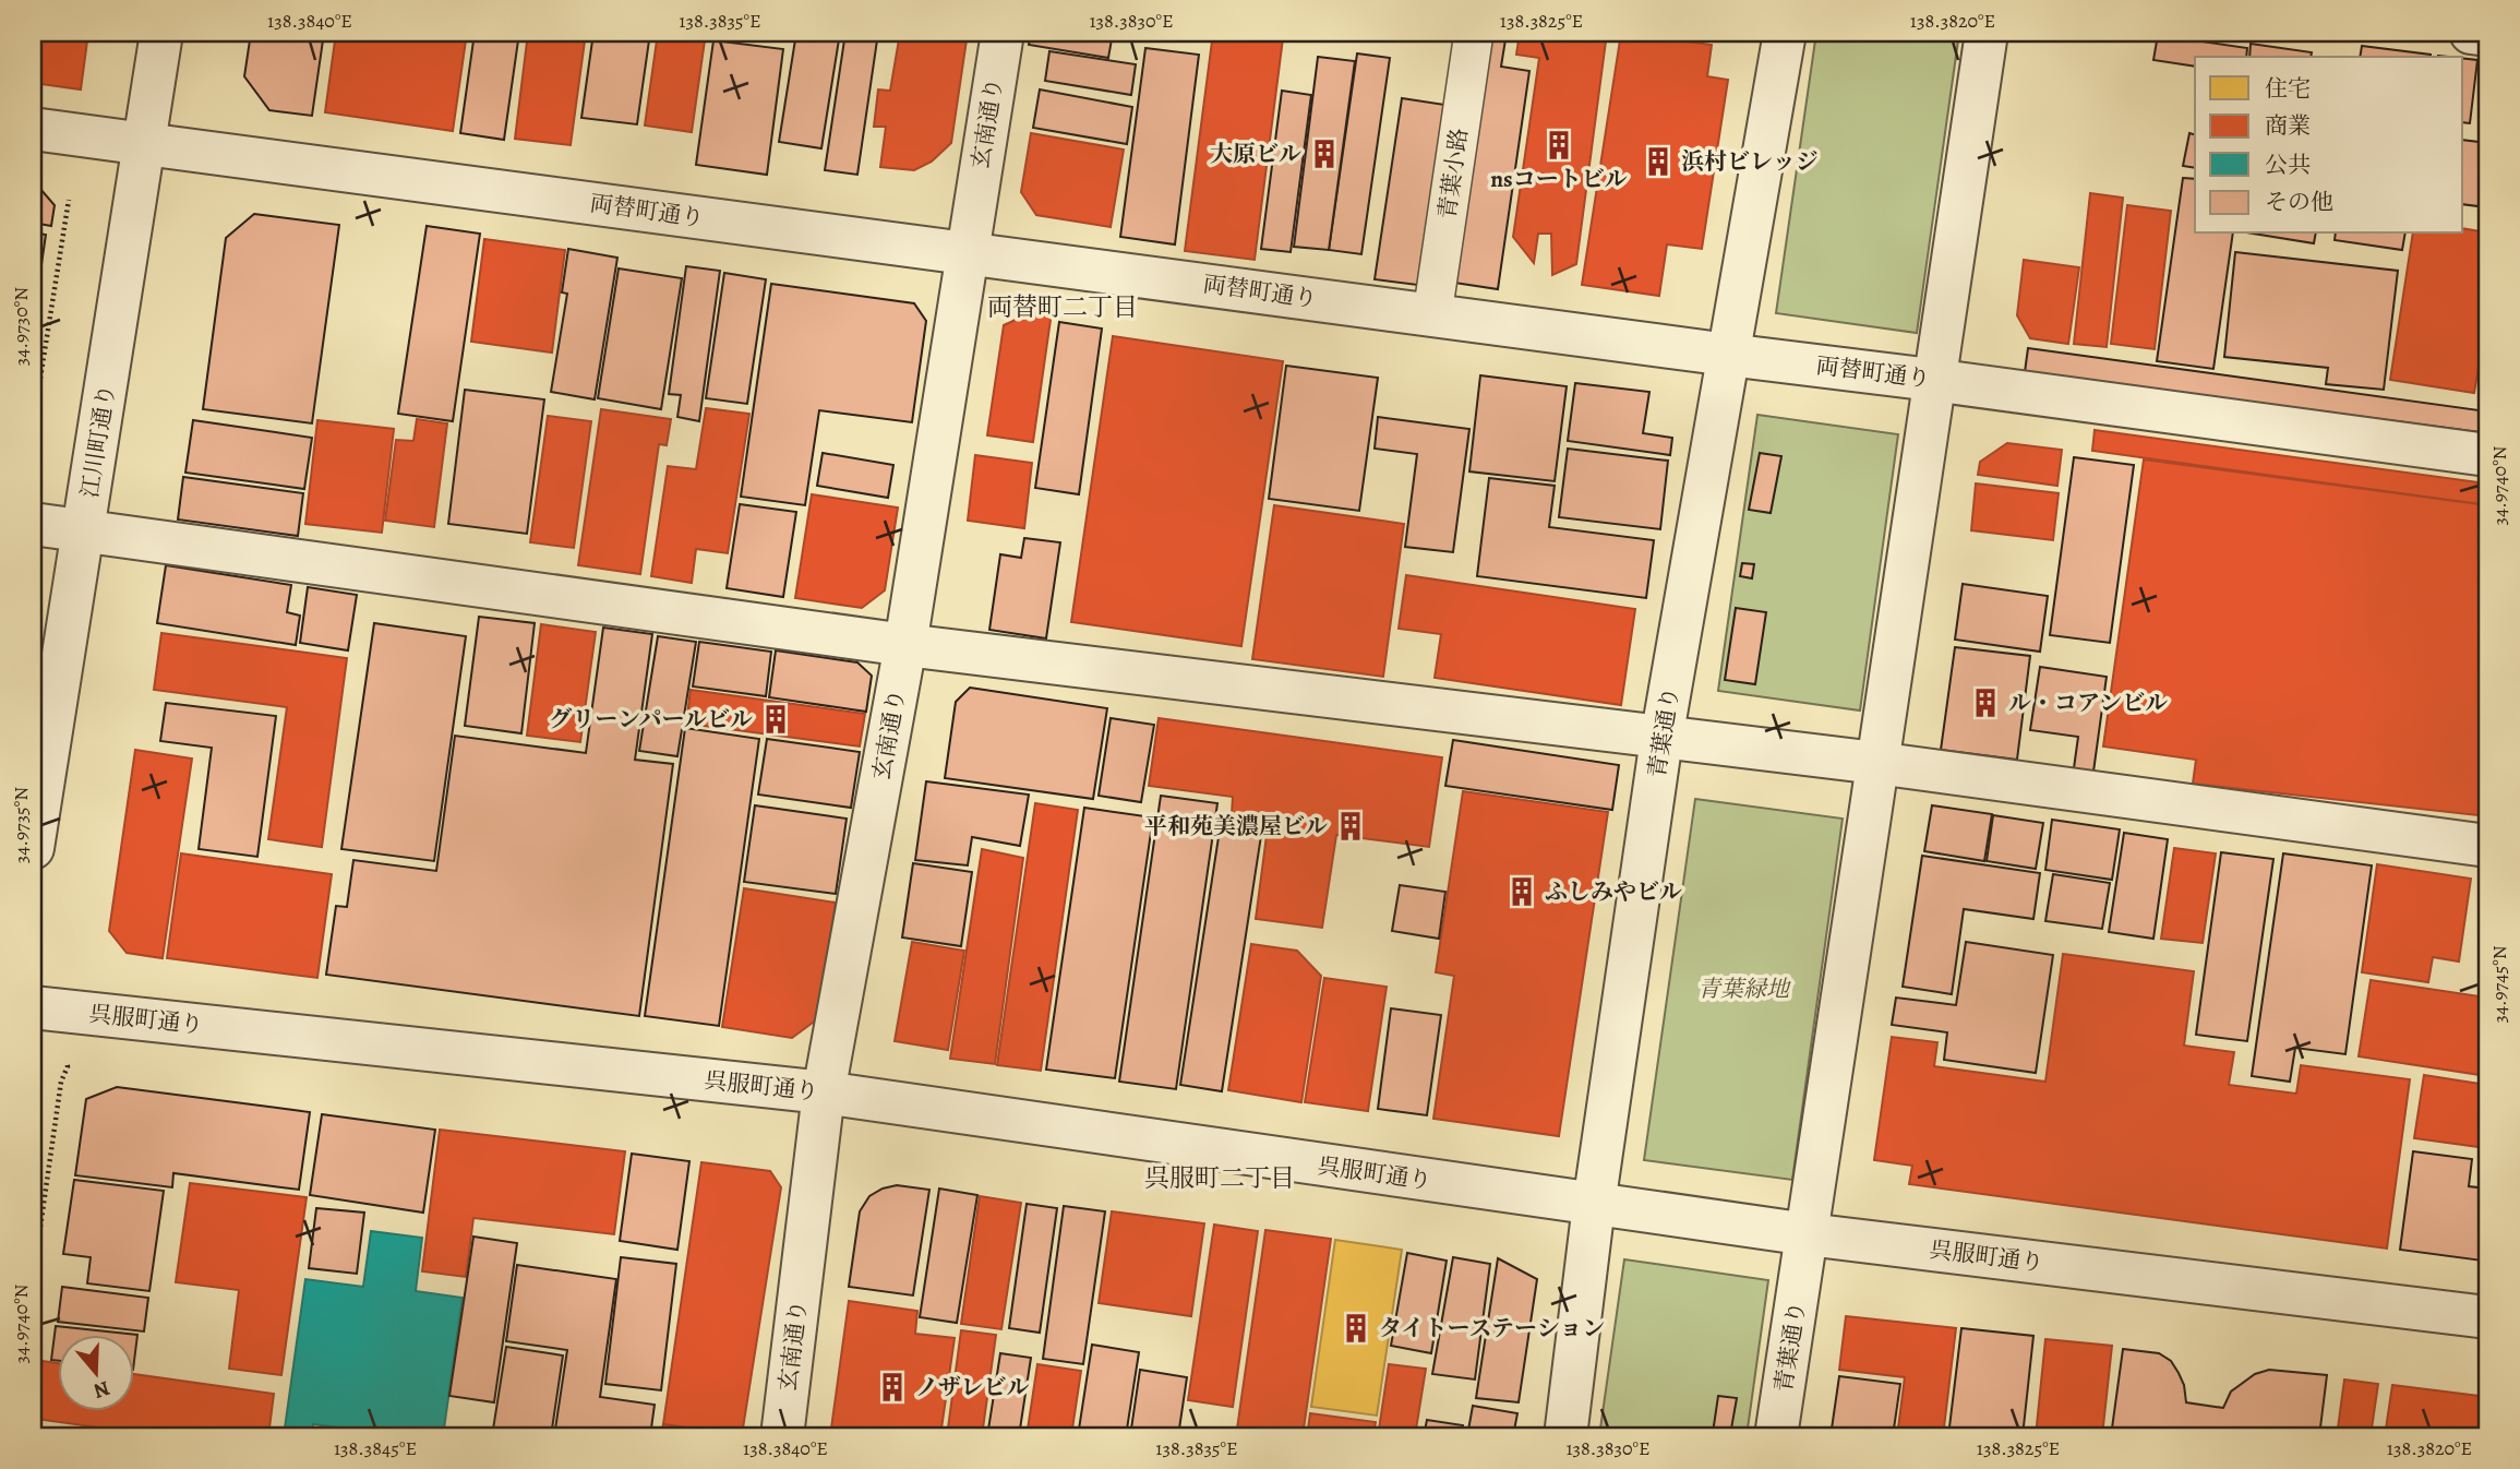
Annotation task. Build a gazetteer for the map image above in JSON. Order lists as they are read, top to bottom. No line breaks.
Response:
{"streets":{"street":["玄南通り","青葉小路","両替町通り","江川町通り","青葉通り","呉服町通り"]},"crossings":[["玄南通り","両替町通り"],["玄南通り","呉服町通り"],["青葉小路","両替町通り"],["両替町通り","江川町通り"],["両替町通り","青葉通り"],["青葉通り","呉服町通り"]],"districts":["両替町二丁目","呉服町二丁目"],"parks":["青葉緑地"],"places":{"building":["nsコートビル","大原ビル","浜村ビレッジ","ル・コアンビル","グリーンパールビル","平和苑美濃屋ビル","ふしみやビル","タイトーステーション","ノザレビル"]},"legend":["住宅","商業","公共","その他"],"north":"bottom","coordinates":["138.3840°E","138.3835°E","138.3830°E","138.3825°E","138.3820°E","34.9730°N","34.9740°N","34.9735°N","34.9745°N","138.3845°E"]}
